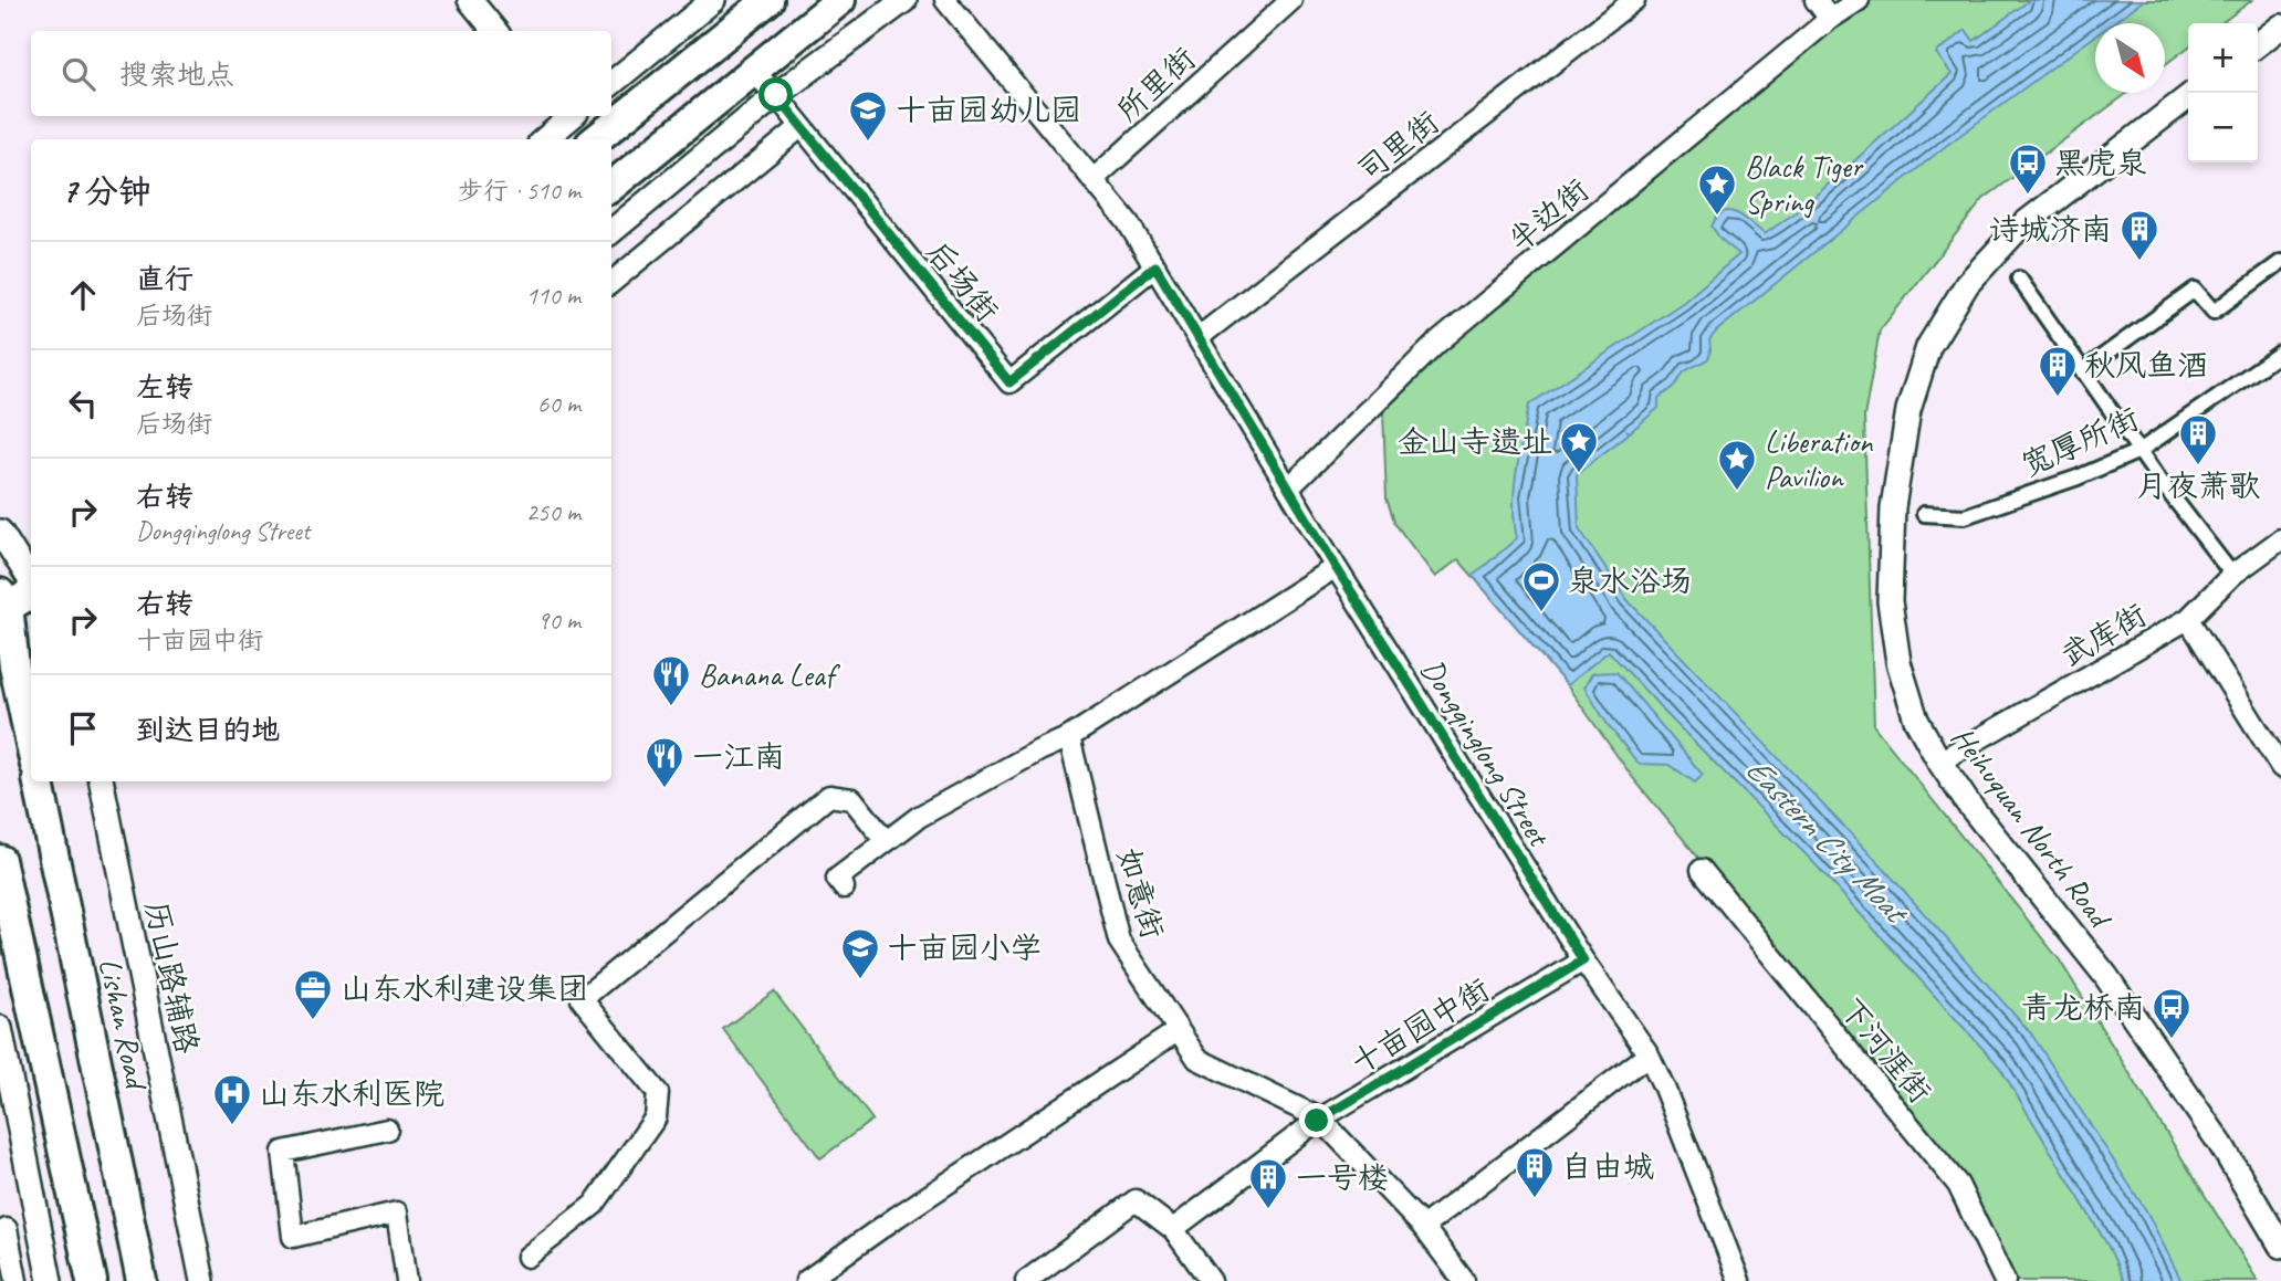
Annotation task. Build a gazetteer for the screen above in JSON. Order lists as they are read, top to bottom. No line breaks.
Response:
{"streets":{"main road":["Lishan Road"],"street":["所里街","司里街","半边街","后场街","宽厚所街","武库街","Dongqinglong Street","Heihuquan North Road","如意街","历山路辅路","十亩园中街","下河涯街"]},"crossings":[["所里街","Dongqinglong Street"],["司里街","Dongqinglong Street"],["半边街","Dongqinglong Street"],["后场街","Dongqinglong Street"],["武库街","Heihuquan North Road"],["Dongqinglong Street","十亩园中街"],["如意街","十亩园中街"]],"water":["Eastern City Moat"],"places":{"school or university":["十亩园幼儿园","十亩园小学"],"bus stop":["黑虎泉","青龙桥南"],"place":["Black Tiger Spring","金山寺遗址","Liberation Pavilion"],"building":["诗城济南","秋风鱼酒","月夜萧歌","自由城","一号楼"],"sports":["泉水浴场"],"restaurant":["Banana Leaf","一江南"],"office":["山东水利建设集团"],"hospital":["山东水利医院"]},"north":"bottom right","page":{"map_buttons":["+","−"],"search":"搜索地点","heading":["7 分钟","步行 · 510 m"],"list":[["直行","后场街","110 m"],["左转","后场街","60 m"],["右转","Dongqinglong Street","250 m"],["右转","十亩园中街","90 m"],"到达目的地"]}}
